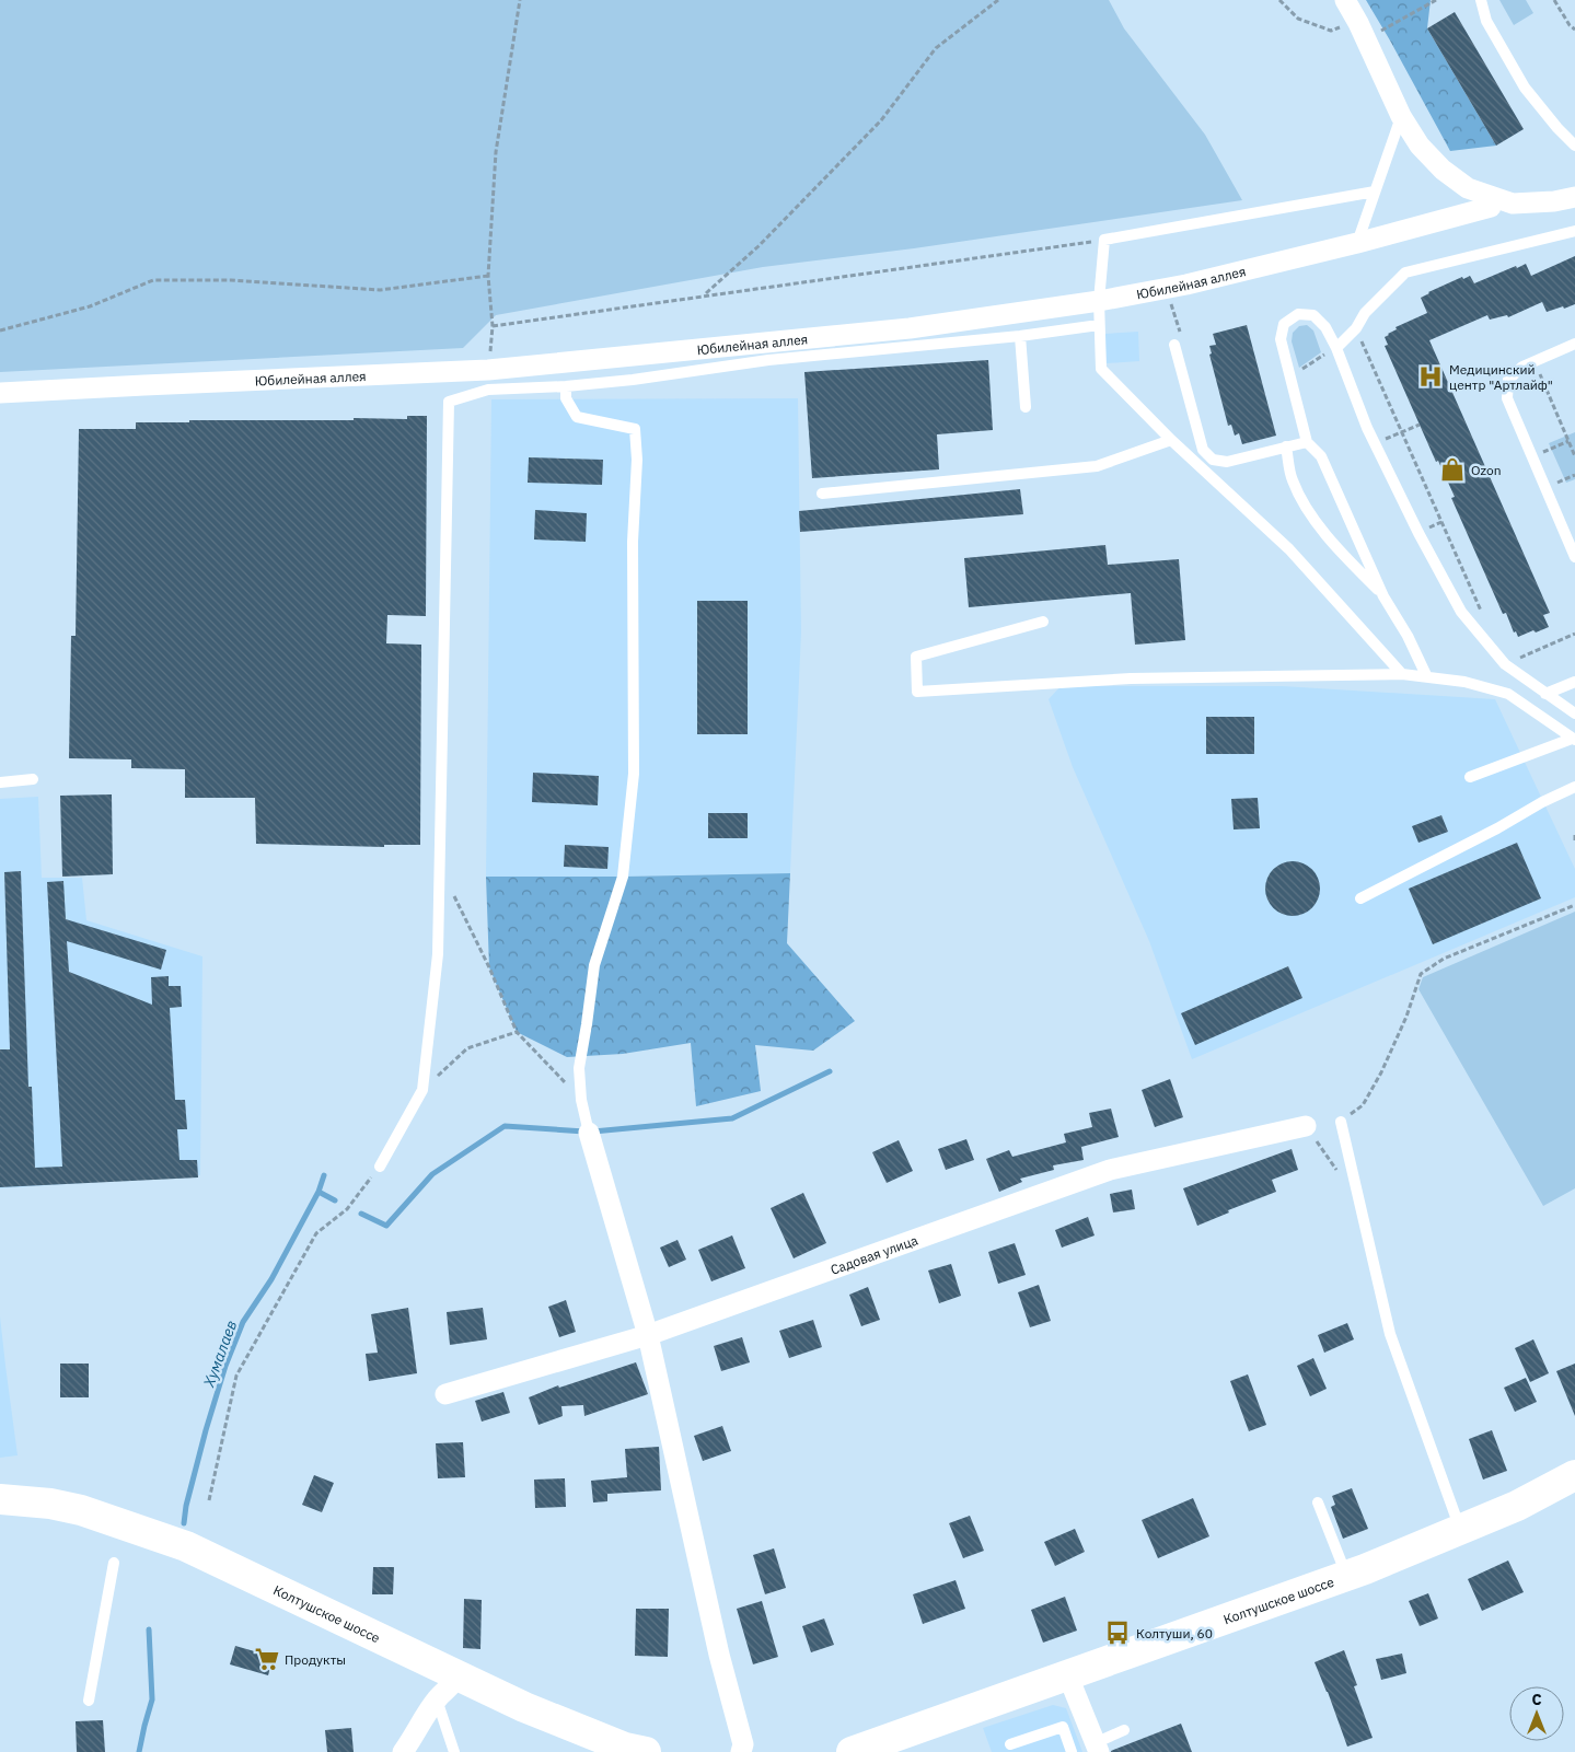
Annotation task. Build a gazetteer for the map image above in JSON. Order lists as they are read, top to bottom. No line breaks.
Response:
{"streets":{"main road":["Колтушское шоссе"],"street":["Юбилейная аллея","Садовая улица"]},"water":["Хумалаев"],"places":{"hospital":["Медицинский центр \"Артлайф\""],"shop":["Ozon"],"bus stop":["Колтуши, 60"],"supermarket":["Продукты"]},"north":"top"}
